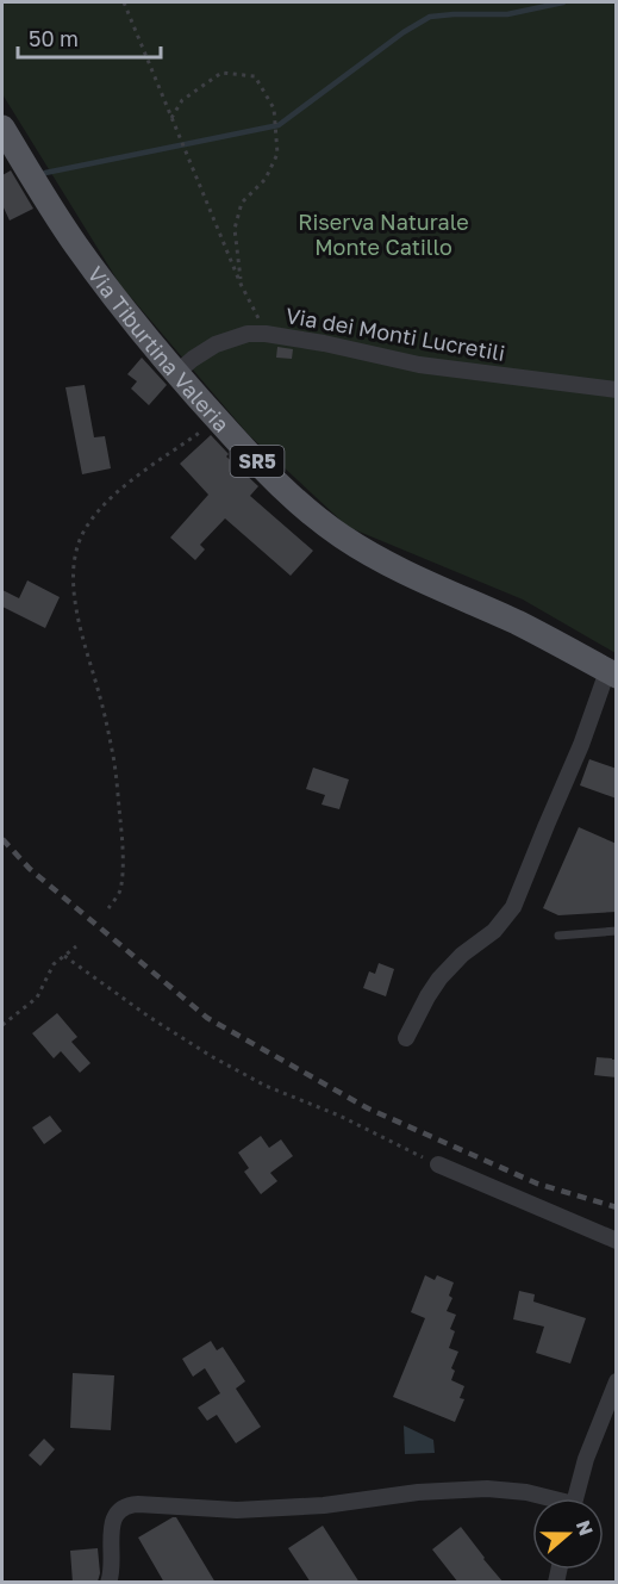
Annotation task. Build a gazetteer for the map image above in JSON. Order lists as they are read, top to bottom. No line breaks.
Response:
{"streets":{"main road":["Via Tiburtina Valeria","SR5"],"street":["Via dei Monti Lucretili"]},"crossings":[["Via dei Monti Lucretili","Via Tiburtina Valeria"]],"parks":["Riserva Naturale Monte Catillo"],"scale_bar":"50 m","north":"right"}
